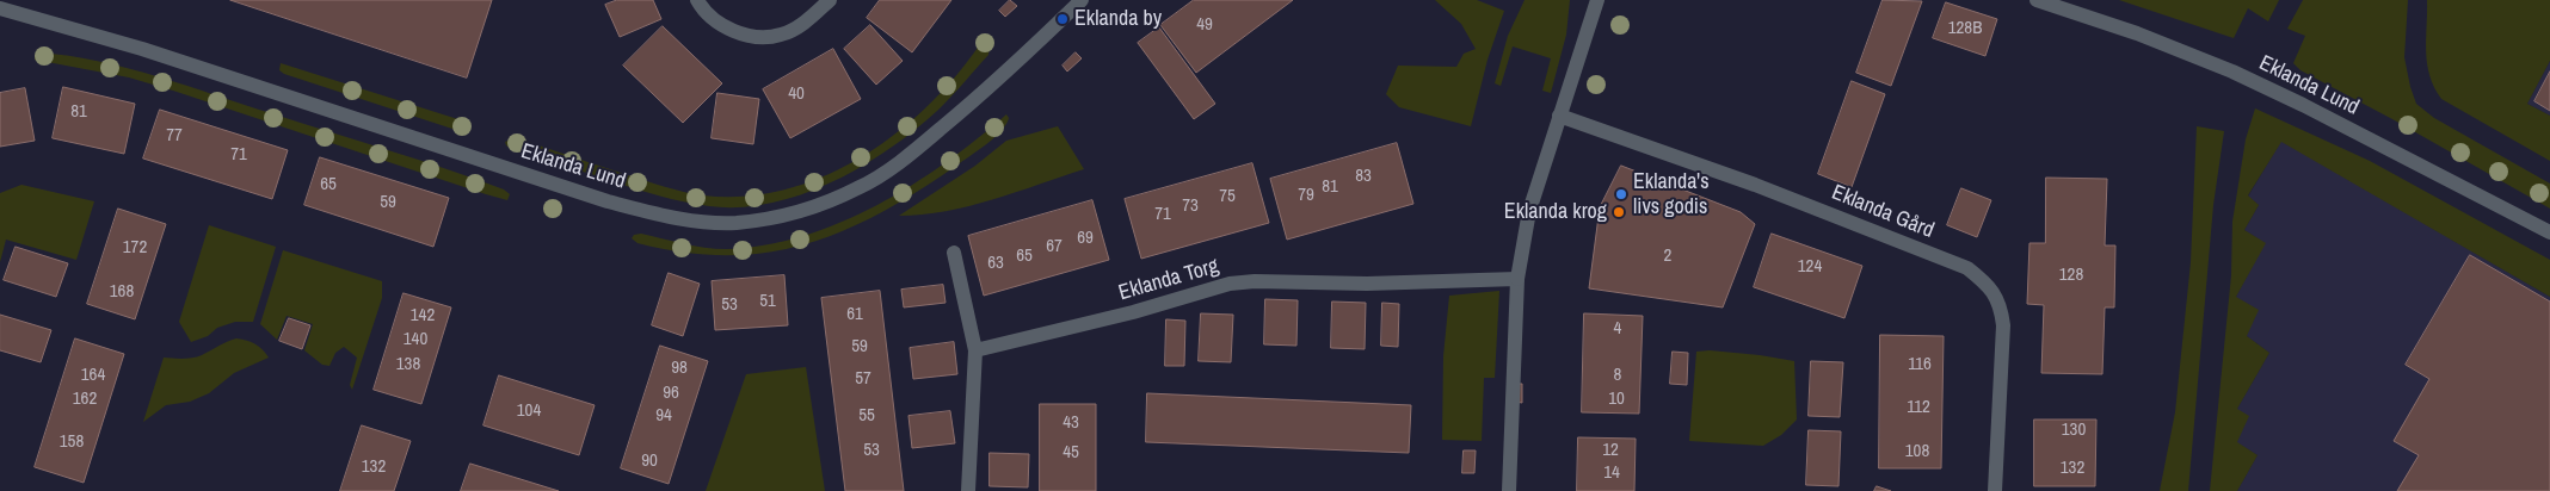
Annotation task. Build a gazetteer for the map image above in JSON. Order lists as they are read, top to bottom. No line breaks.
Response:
{"streets":{"street":["Eklanda Lund","Eklanda Gård","Eklanda Torg"]},"places":["Eklanda by","Eklanda's livs godis","Eklanda krog"],"house_numbers":["49","128B","40","81","77","71","83","65","81","79","75","59","73","71","69","67","172","65","2","63","124","128","168","51","53","61","142","4","140","59","138","116","98","164","8","57","96","162","10","112","104","94","55","43","130","158","53","12","108","45","90","132","132","14"]}
